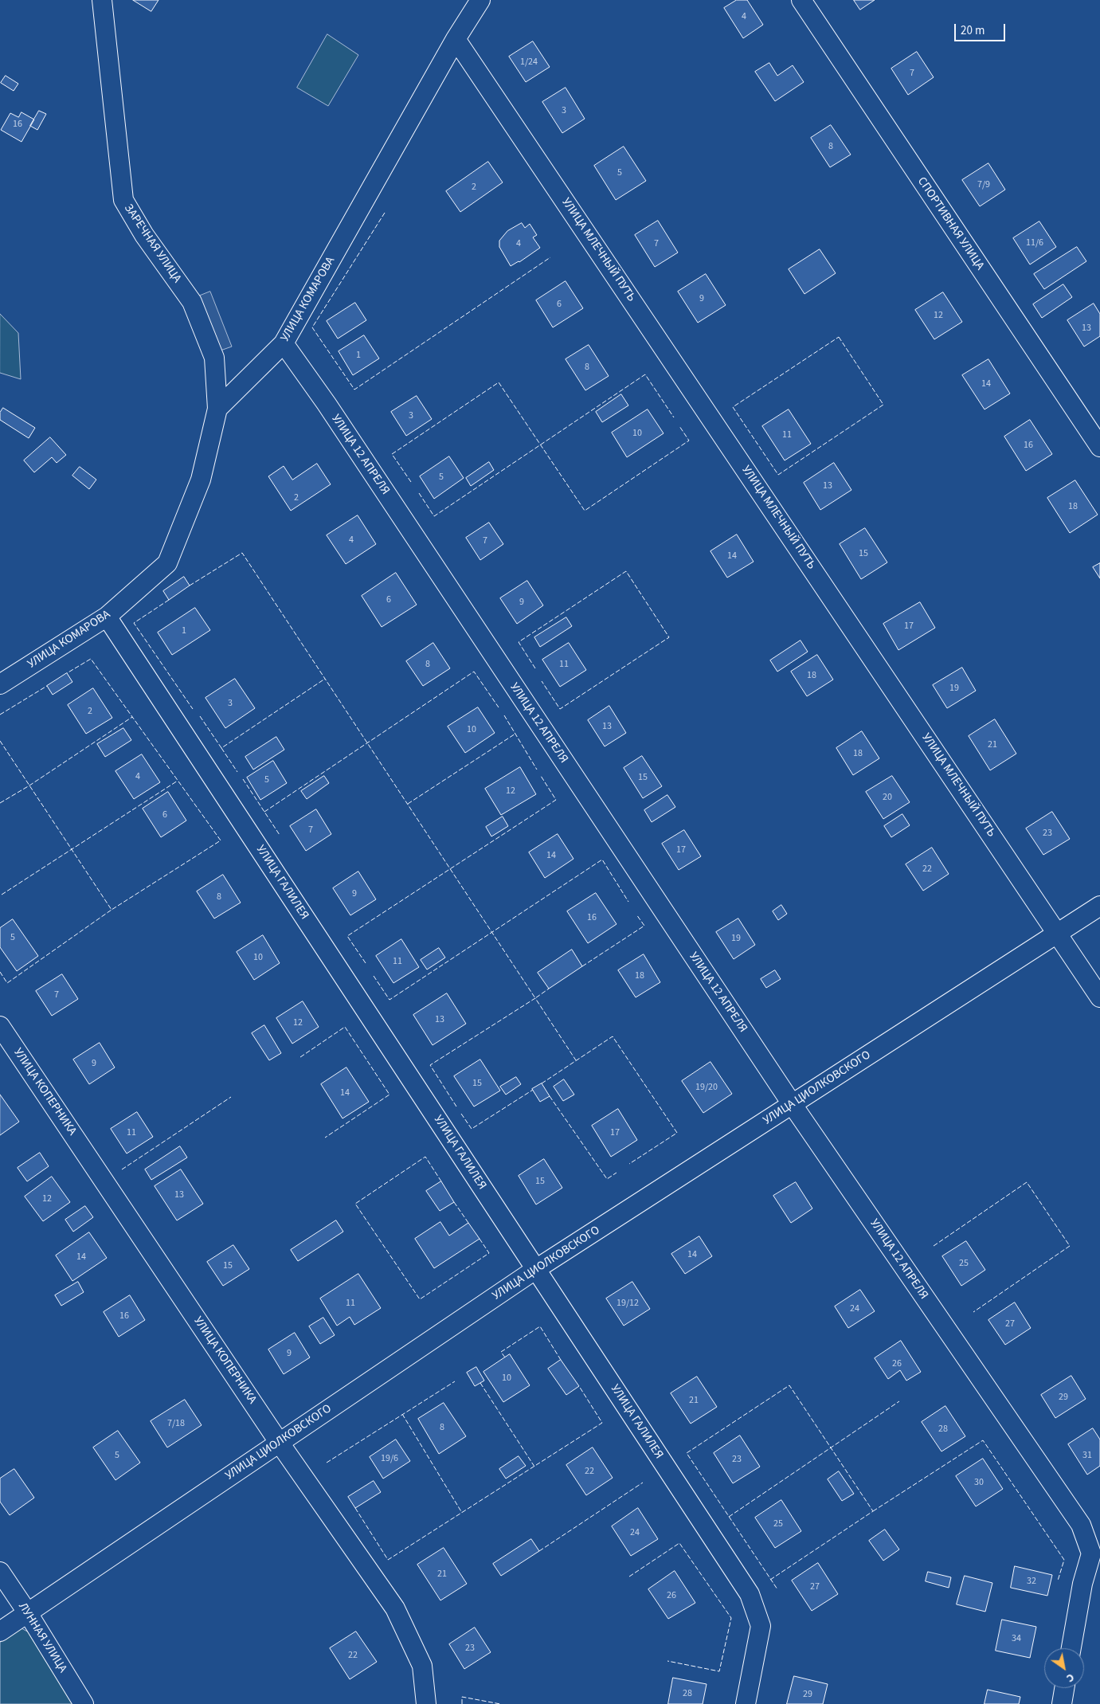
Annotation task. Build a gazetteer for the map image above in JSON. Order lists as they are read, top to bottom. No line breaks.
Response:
{"streets":{"street":["СПОРТИВНАЯ УЛИЦА","ЗАРЕЧНАЯ УЛИЦА","УЛИЦА МЛЕЧНЫЙ ПУТЬ","УЛИЦА КОМАРОВА","УЛИЦА 12 АПРЕЛЯ","УЛИЦА ГАЛИЛЕЯ","УЛИЦА ЦИОЛКОВСКОГО","УЛИЦА КОПЕРНИКА","ЛУННАЯ УЛИЦА"]},"crossings":[["ЗАРЕЧНАЯ УЛИЦА","УЛИЦА КОМАРОВА"],["УЛИЦА МЛЕЧНЫЙ ПУТЬ","УЛИЦА КОМАРОВА"],["УЛИЦА МЛЕЧНЫЙ ПУТЬ","УЛИЦА ЦИОЛКОВСКОГО"],["УЛИЦА КОМАРОВА","УЛИЦА 12 АПРЕЛЯ"],["УЛИЦА КОМАРОВА","УЛИЦА ГАЛИЛЕЯ"],["УЛИЦА 12 АПРЕЛЯ","УЛИЦА ЦИОЛКОВСКОГО"],["УЛИЦА ГАЛИЛЕЯ","УЛИЦА ЦИОЛКОВСКОГО"],["УЛИЦА ЦИОЛКОВСКОГО","УЛИЦА КОПЕРНИКА"],["УЛИЦА ЦИОЛКОВСКОГО","ЛУННАЯ УЛИЦА"]],"house_numbers":["4","1/24","7","3","16","8","5","7/9","2","11/6","4","7","9","6","12","13","1","8","14","3","10","11","16","5","13","2","18","4","7","15","14","6","9","17","1","8","11","18","19","3","2","13","10","21","18","4","15","5","12","20","6","7","23","17","14","22","9","8","16","5","19","10","11","18","7","13","12","9","15","19/20","14","11","17","15","13","12","14","14","25","15","11","19/12","24","16","27","9","26","10","29","21","7/18","8","28","5","31","19/6","23","22","30","25","24","21","32","27","26","34","23","22","28","29"],"scale_bar":"20 m","north":"bottom right"}
